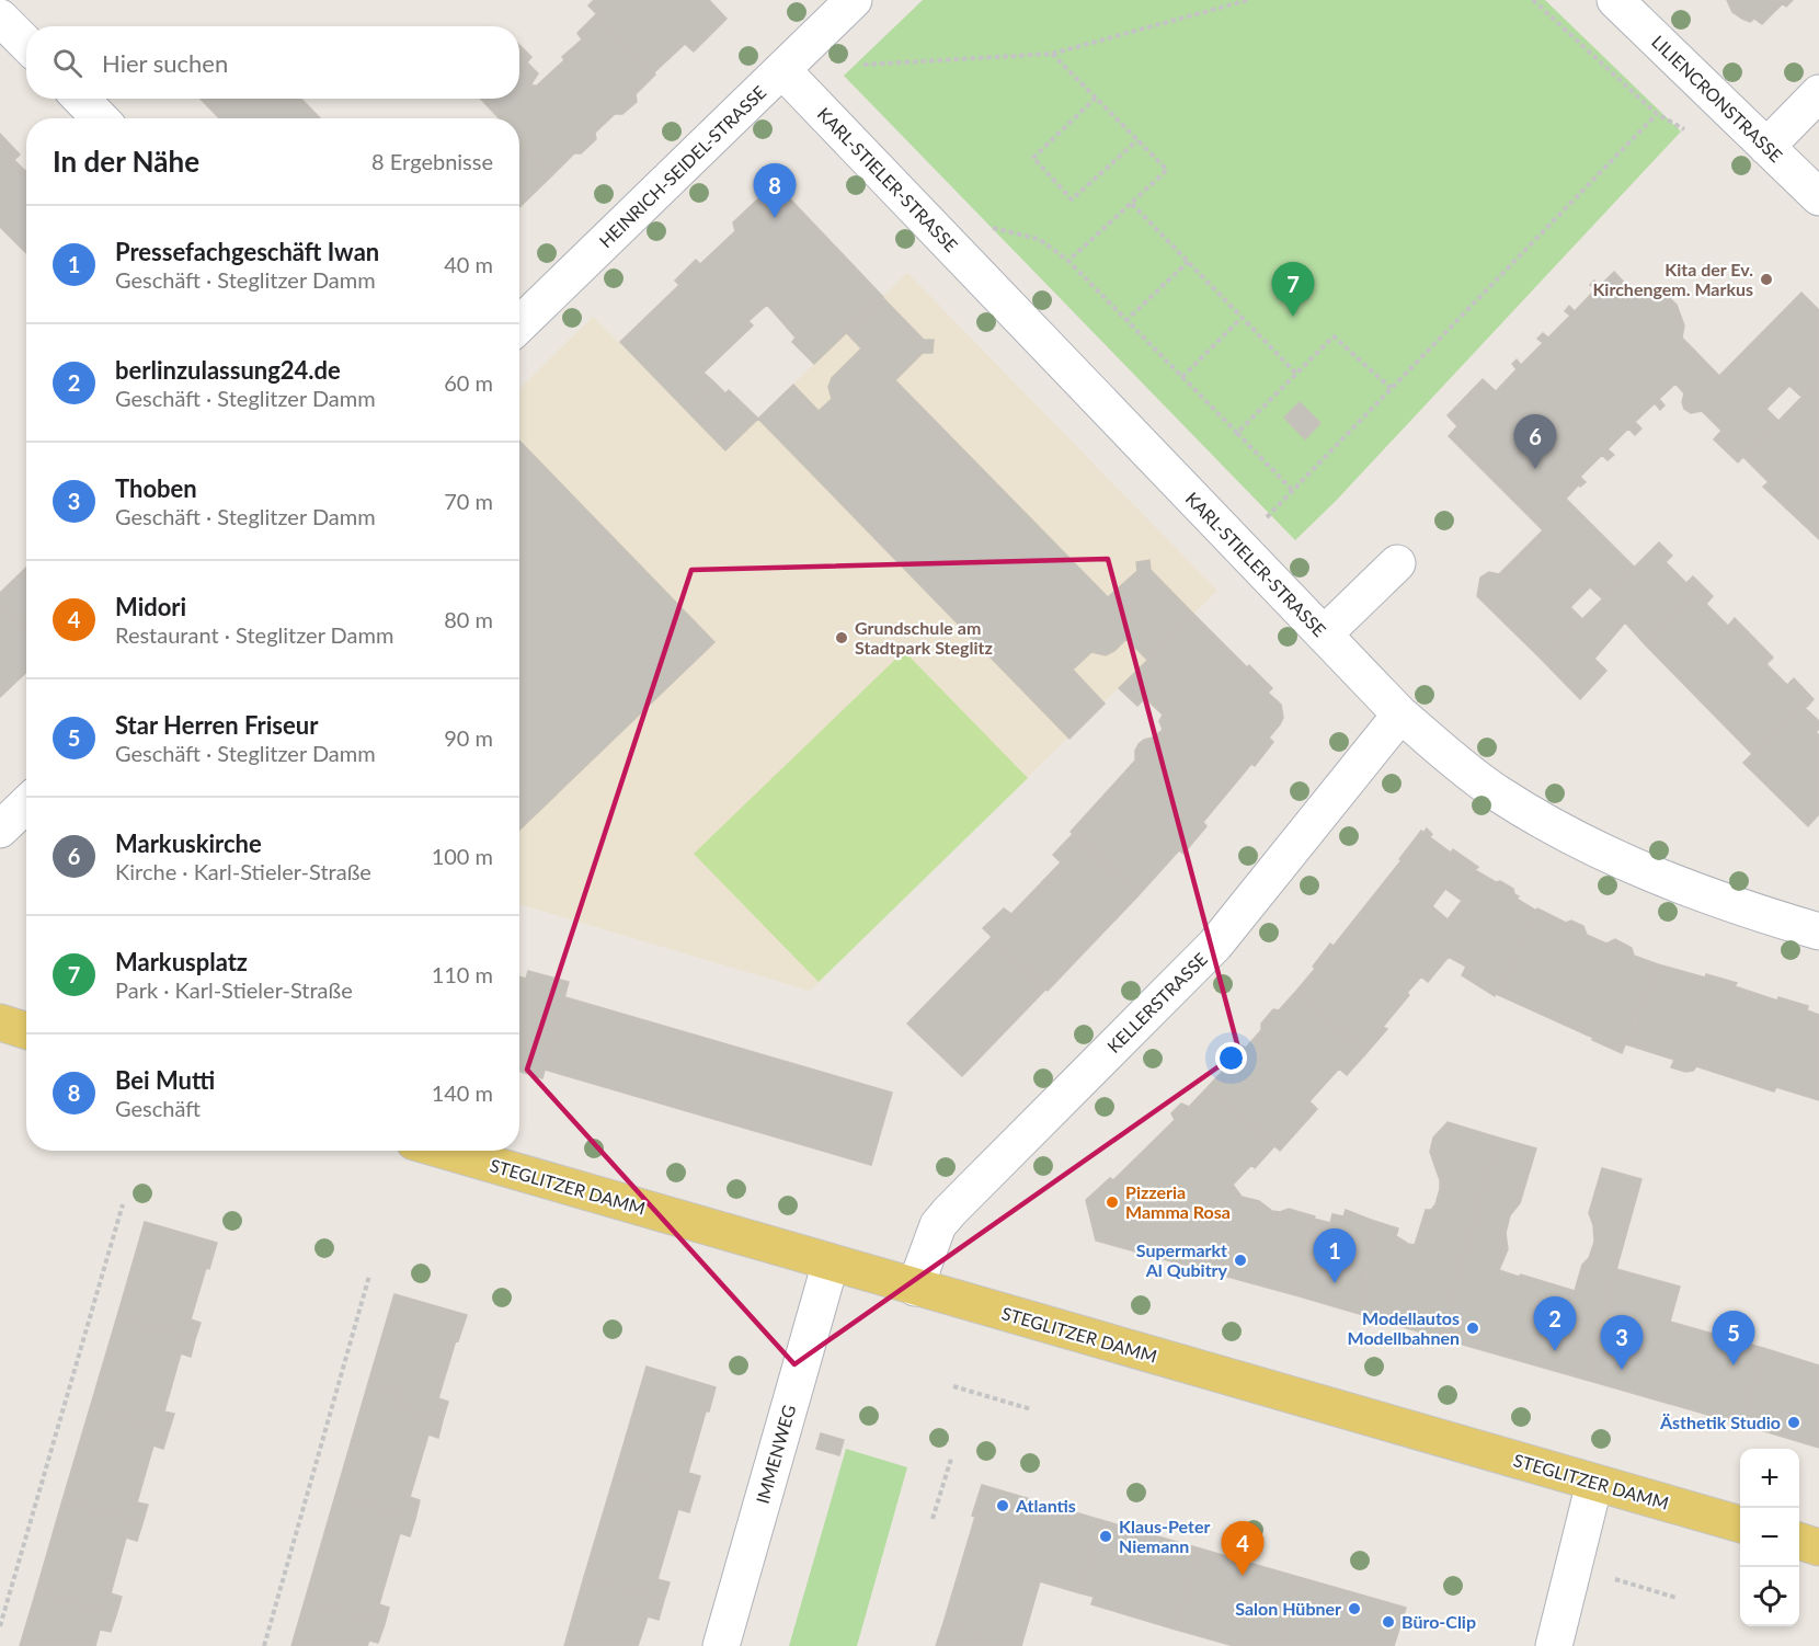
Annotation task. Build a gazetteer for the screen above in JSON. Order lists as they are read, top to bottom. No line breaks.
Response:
{"streets":{"main road":["STEGLITZER DAMM"],"street":["LILIENCRONSTRASSE","HEINRICH-SEIDEL-STRASSE","KARL-STIELER-STRASSE","KELLERSTRASSE","IMMENWEG"]},"crossings":[["HEINRICH-SEIDEL-STRASSE","KARL-STIELER-STRASSE"],["KARL-STIELER-STRASSE","KELLERSTRASSE"],["KELLERSTRASSE","STEGLITZER DAMM"],["STEGLITZER DAMM","IMMENWEG"]],"places":["Kita der Ev. Kirchengem. Markus","Grundschule am Stadtpark Steglitz","Pizzeria Mamma Rosa","Supermarkt Al Qubitry","Modellautos Modellbahnen","Ästhetik Studio","Atlantis","Klaus-Peter Niemann","Salon Hübner","Büro-Clip"],"page":{"search":"Hier suchen","heading":["In der Nähe","8 Ergebnisse"],"pins":["8","7","6","1","2","5","3","4"],"list":[{"mark":"1","name":"Pressefachgeschäft Iwan","note":"Geschäft · Steglitzer Damm","value":"40 m"},{"mark":"2","name":"berlinzulassung24.de","note":"Geschäft · Steglitzer Damm","value":"60 m"},{"mark":"3","name":"Thoben","note":"Geschäft · Steglitzer Damm","value":"70 m"},{"mark":"4","name":"Midori","note":"Restaurant · Steglitzer Damm","value":"80 m"},{"mark":"5","name":"Star Herren Friseur","note":"Geschäft · Steglitzer Damm","value":"90 m"},{"mark":"6","name":"Markuskirche","note":"Kirche · Karl-Stieler-Straße","value":"100 m"},{"mark":"7","name":"Markusplatz","note":"Park · Karl-Stieler-Straße","value":"110 m"},{"mark":"8","name":"Bei Mutti","note":"Geschäft","value":"140 m"}],"map_buttons":["+","−"]}}
